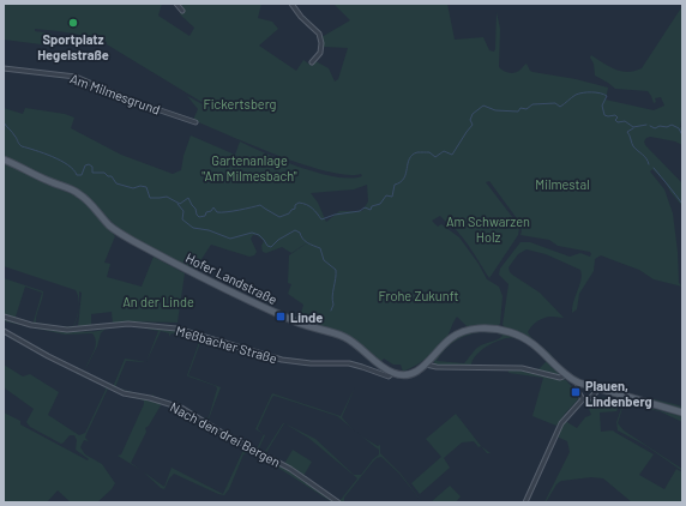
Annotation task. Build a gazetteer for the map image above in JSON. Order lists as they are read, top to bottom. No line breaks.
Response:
{"streets":{"main road":["Hofer Landstraße"],"street":["Am Milmesgrund","Meßbacher Straße","Nach den drei Bergen"]},"crossings":[["Hofer Landstraße","Meßbacher Straße"]],"parks":["Fickertsberg","Gartenanlage \"Am Milmesbach\"","Milmestal","Am Schwarzen Holz","Frohe Zukunft","An der Linde"],"places":{"other":["Sportplatz Hegelstraße"],"transit":["Linde","Plauen, Lindenberg"]}}
